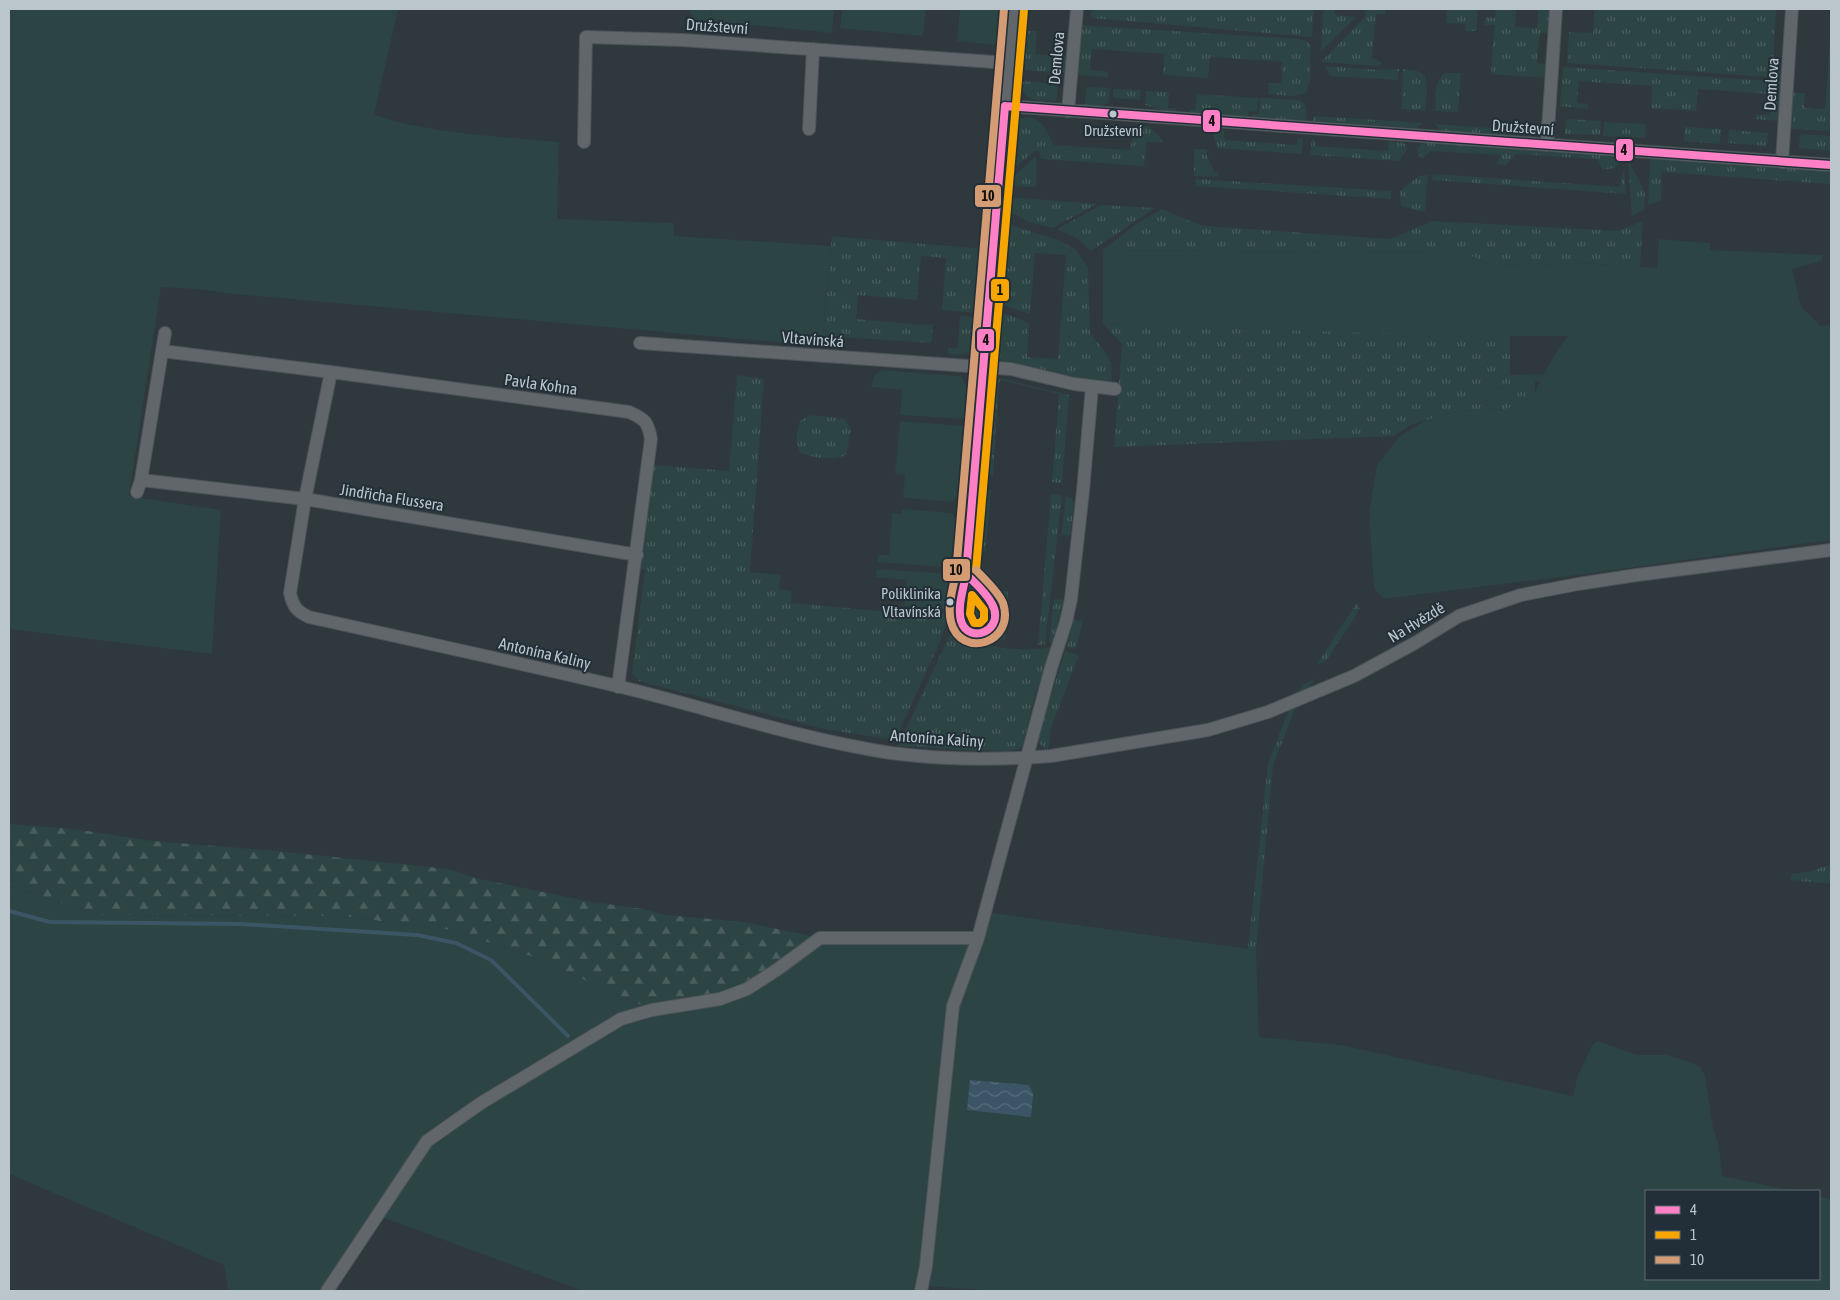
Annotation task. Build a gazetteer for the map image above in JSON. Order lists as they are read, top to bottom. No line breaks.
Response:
{"streets":{"street":["Družstevní","Demlova","Vltavínská","Pavla Kohna","Jindřicha Flussera","Na Hvězdě","Antonína Kaliny"]},"crossings":[["Družstevní","Demlova"],["Pavla Kohna","Jindřicha Flussera"],["Pavla Kohna","Antonína Kaliny"],["Jindřicha Flussera","Antonína Kaliny"],["Na Hvězdě","Antonína Kaliny"]],"places":["Družstevní","Poliklinika Vltavínská"],"lines":["transit line 10","transit line 1","transit line 4"],"legend":["4","1","10"]}
